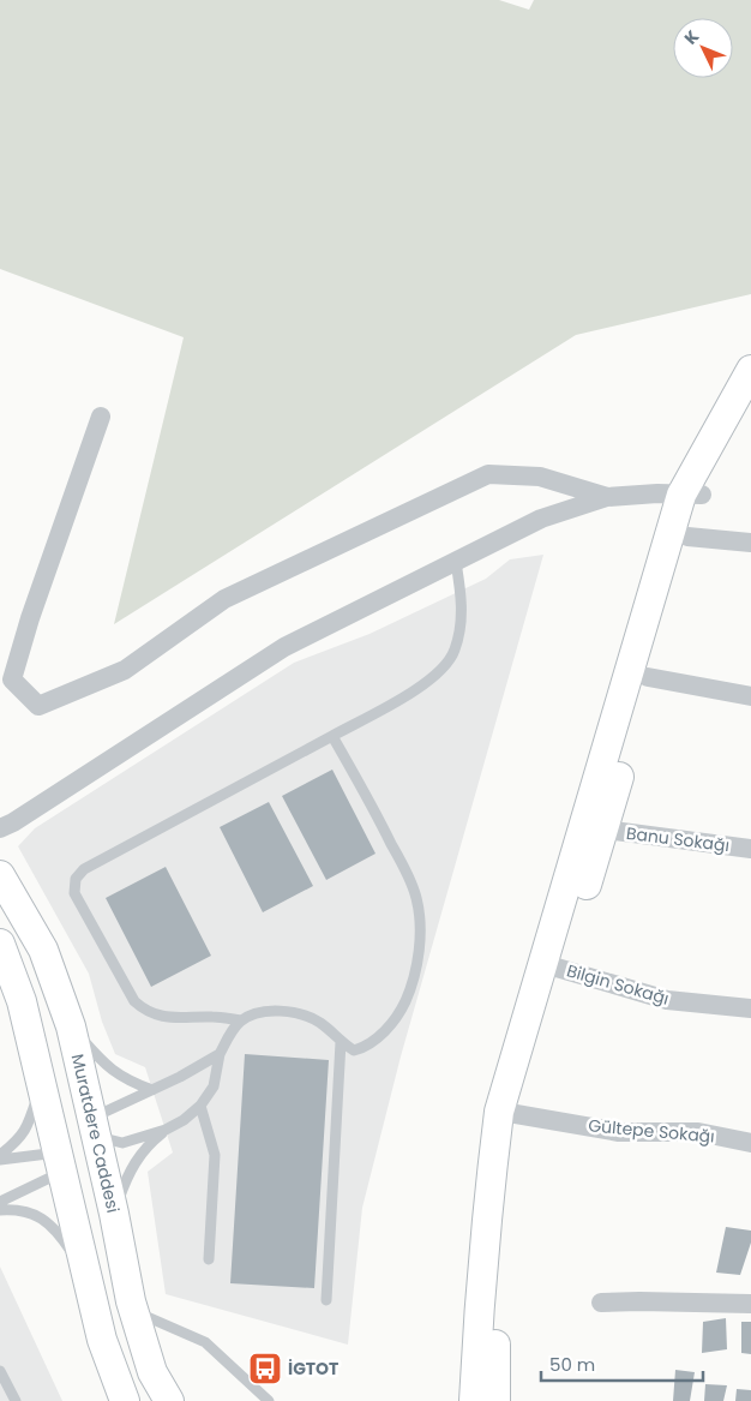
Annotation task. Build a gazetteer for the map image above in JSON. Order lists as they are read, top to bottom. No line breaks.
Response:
{"streets":{"main road":["Muratdere Caddesi"],"street":["Banu Sokağı","Bilgin Sokağı","Gültepe Sokağı"]},"places":{"bus stop":["İGTOT"]},"scale_bar":"50 m","north":"top left"}
